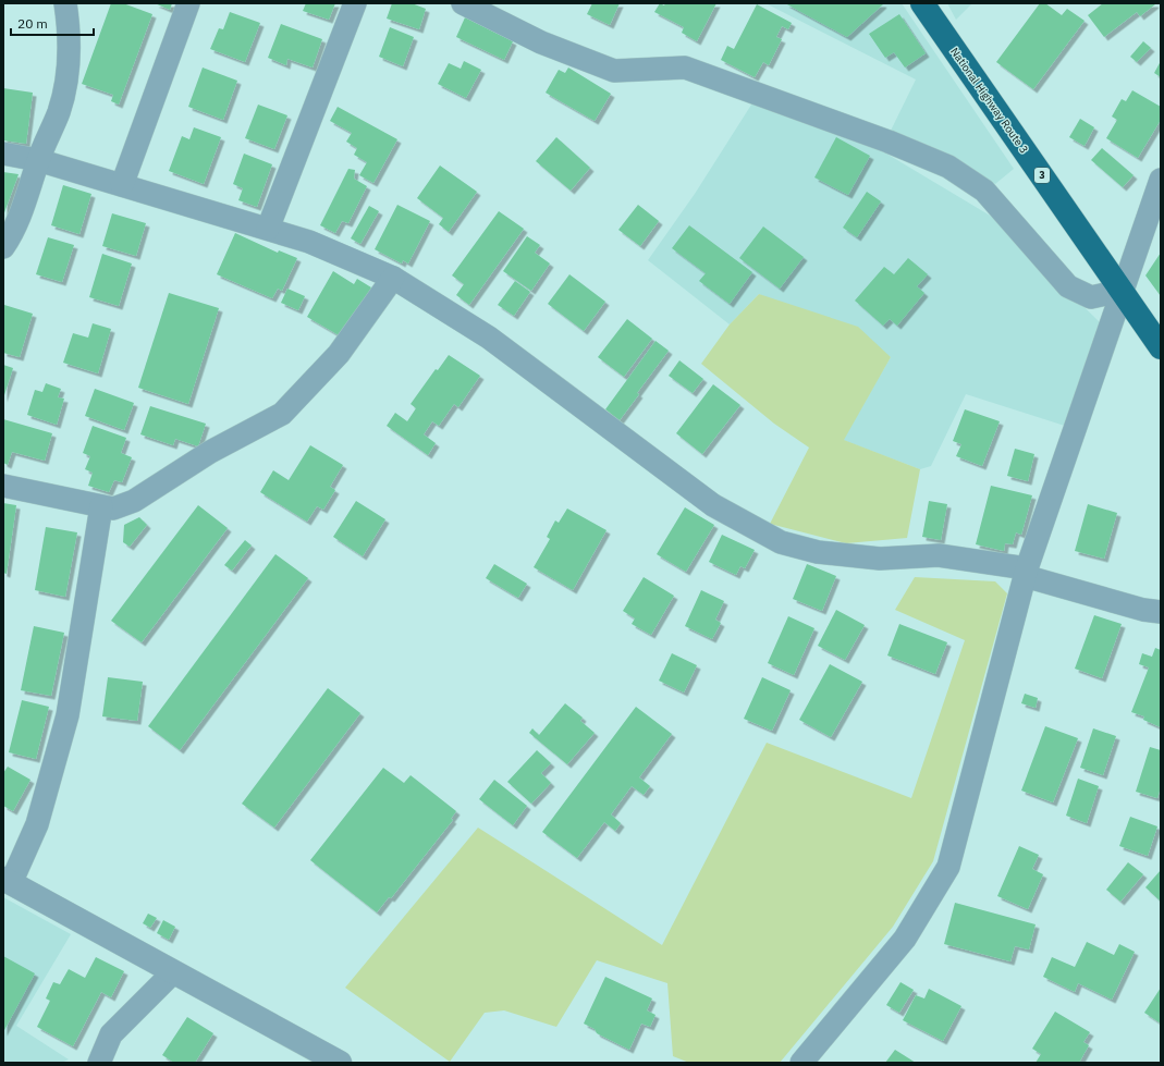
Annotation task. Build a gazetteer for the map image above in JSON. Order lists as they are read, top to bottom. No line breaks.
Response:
{"streets":{"highway":["National Highway Route 3","3"]},"scale_bar":"20 m"}
